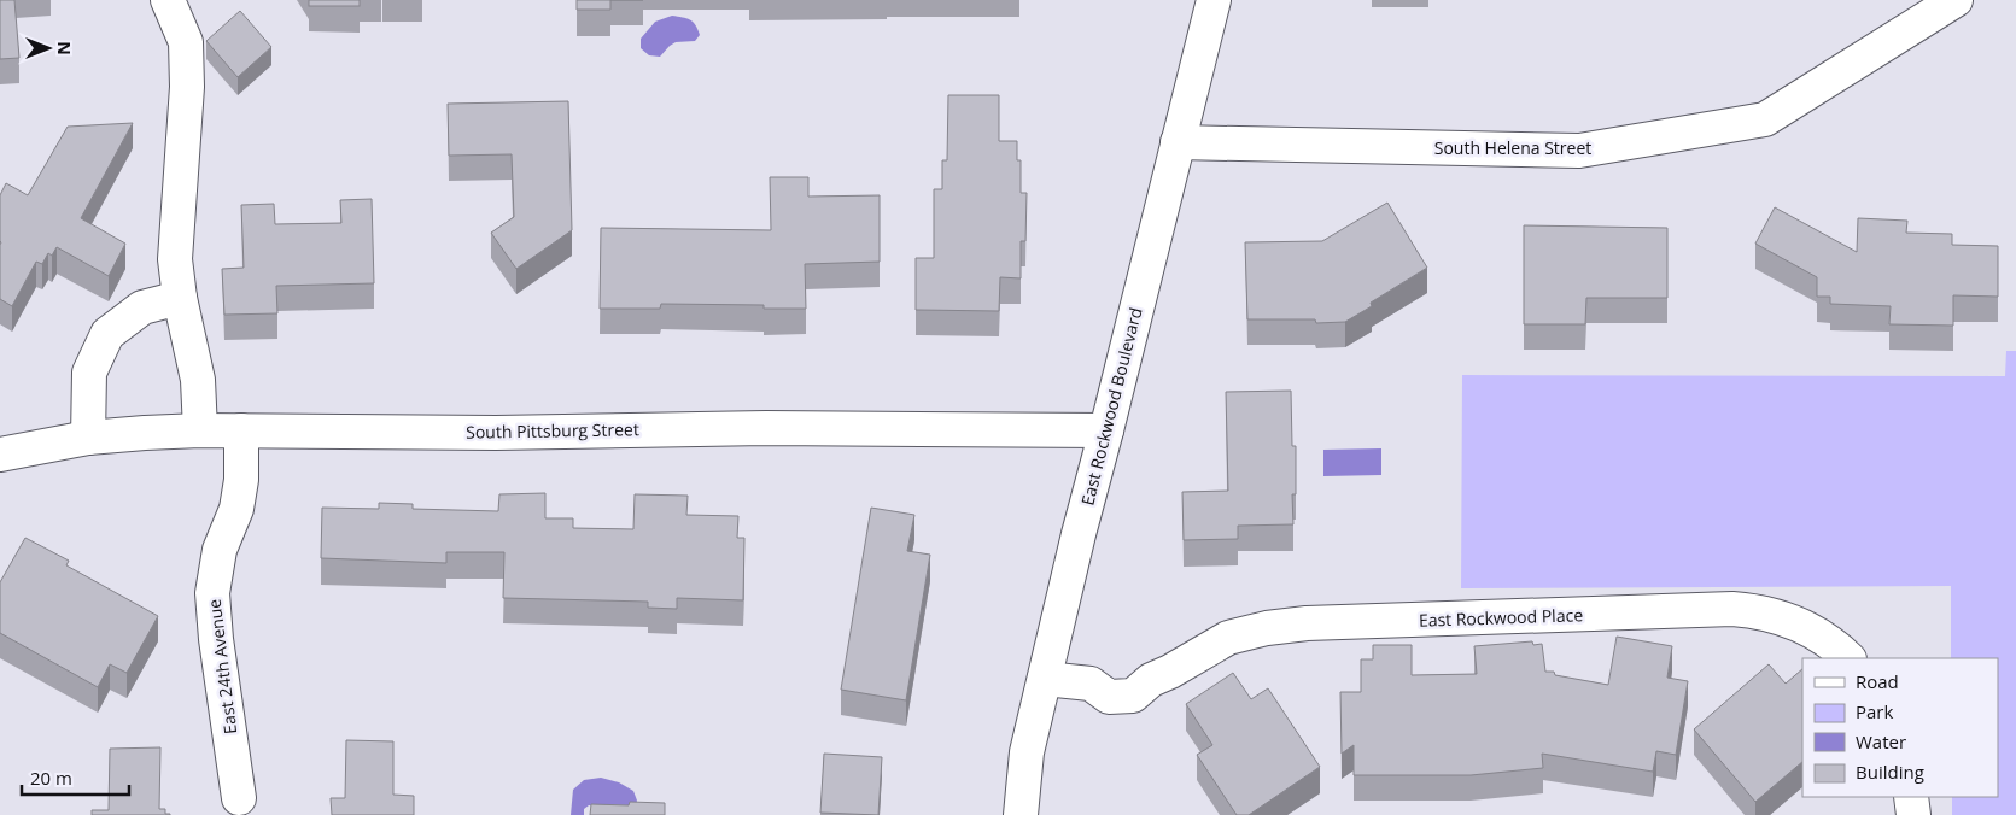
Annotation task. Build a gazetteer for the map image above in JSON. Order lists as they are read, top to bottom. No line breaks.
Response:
{"streets":{"street":["South Helena Street","East Rockwood Boulevard","South Pittsburg Street","East Rockwood Place","East 24th Avenue"]},"crossings":[["South Helena Street","East Rockwood Boulevard"],["East Rockwood Boulevard","South Pittsburg Street"],["East Rockwood Boulevard","East Rockwood Place"],["South Pittsburg Street","East 24th Avenue"]],"legend":["Road","Park","Water","Building"],"scale_bar":"20 m","north":"right"}
